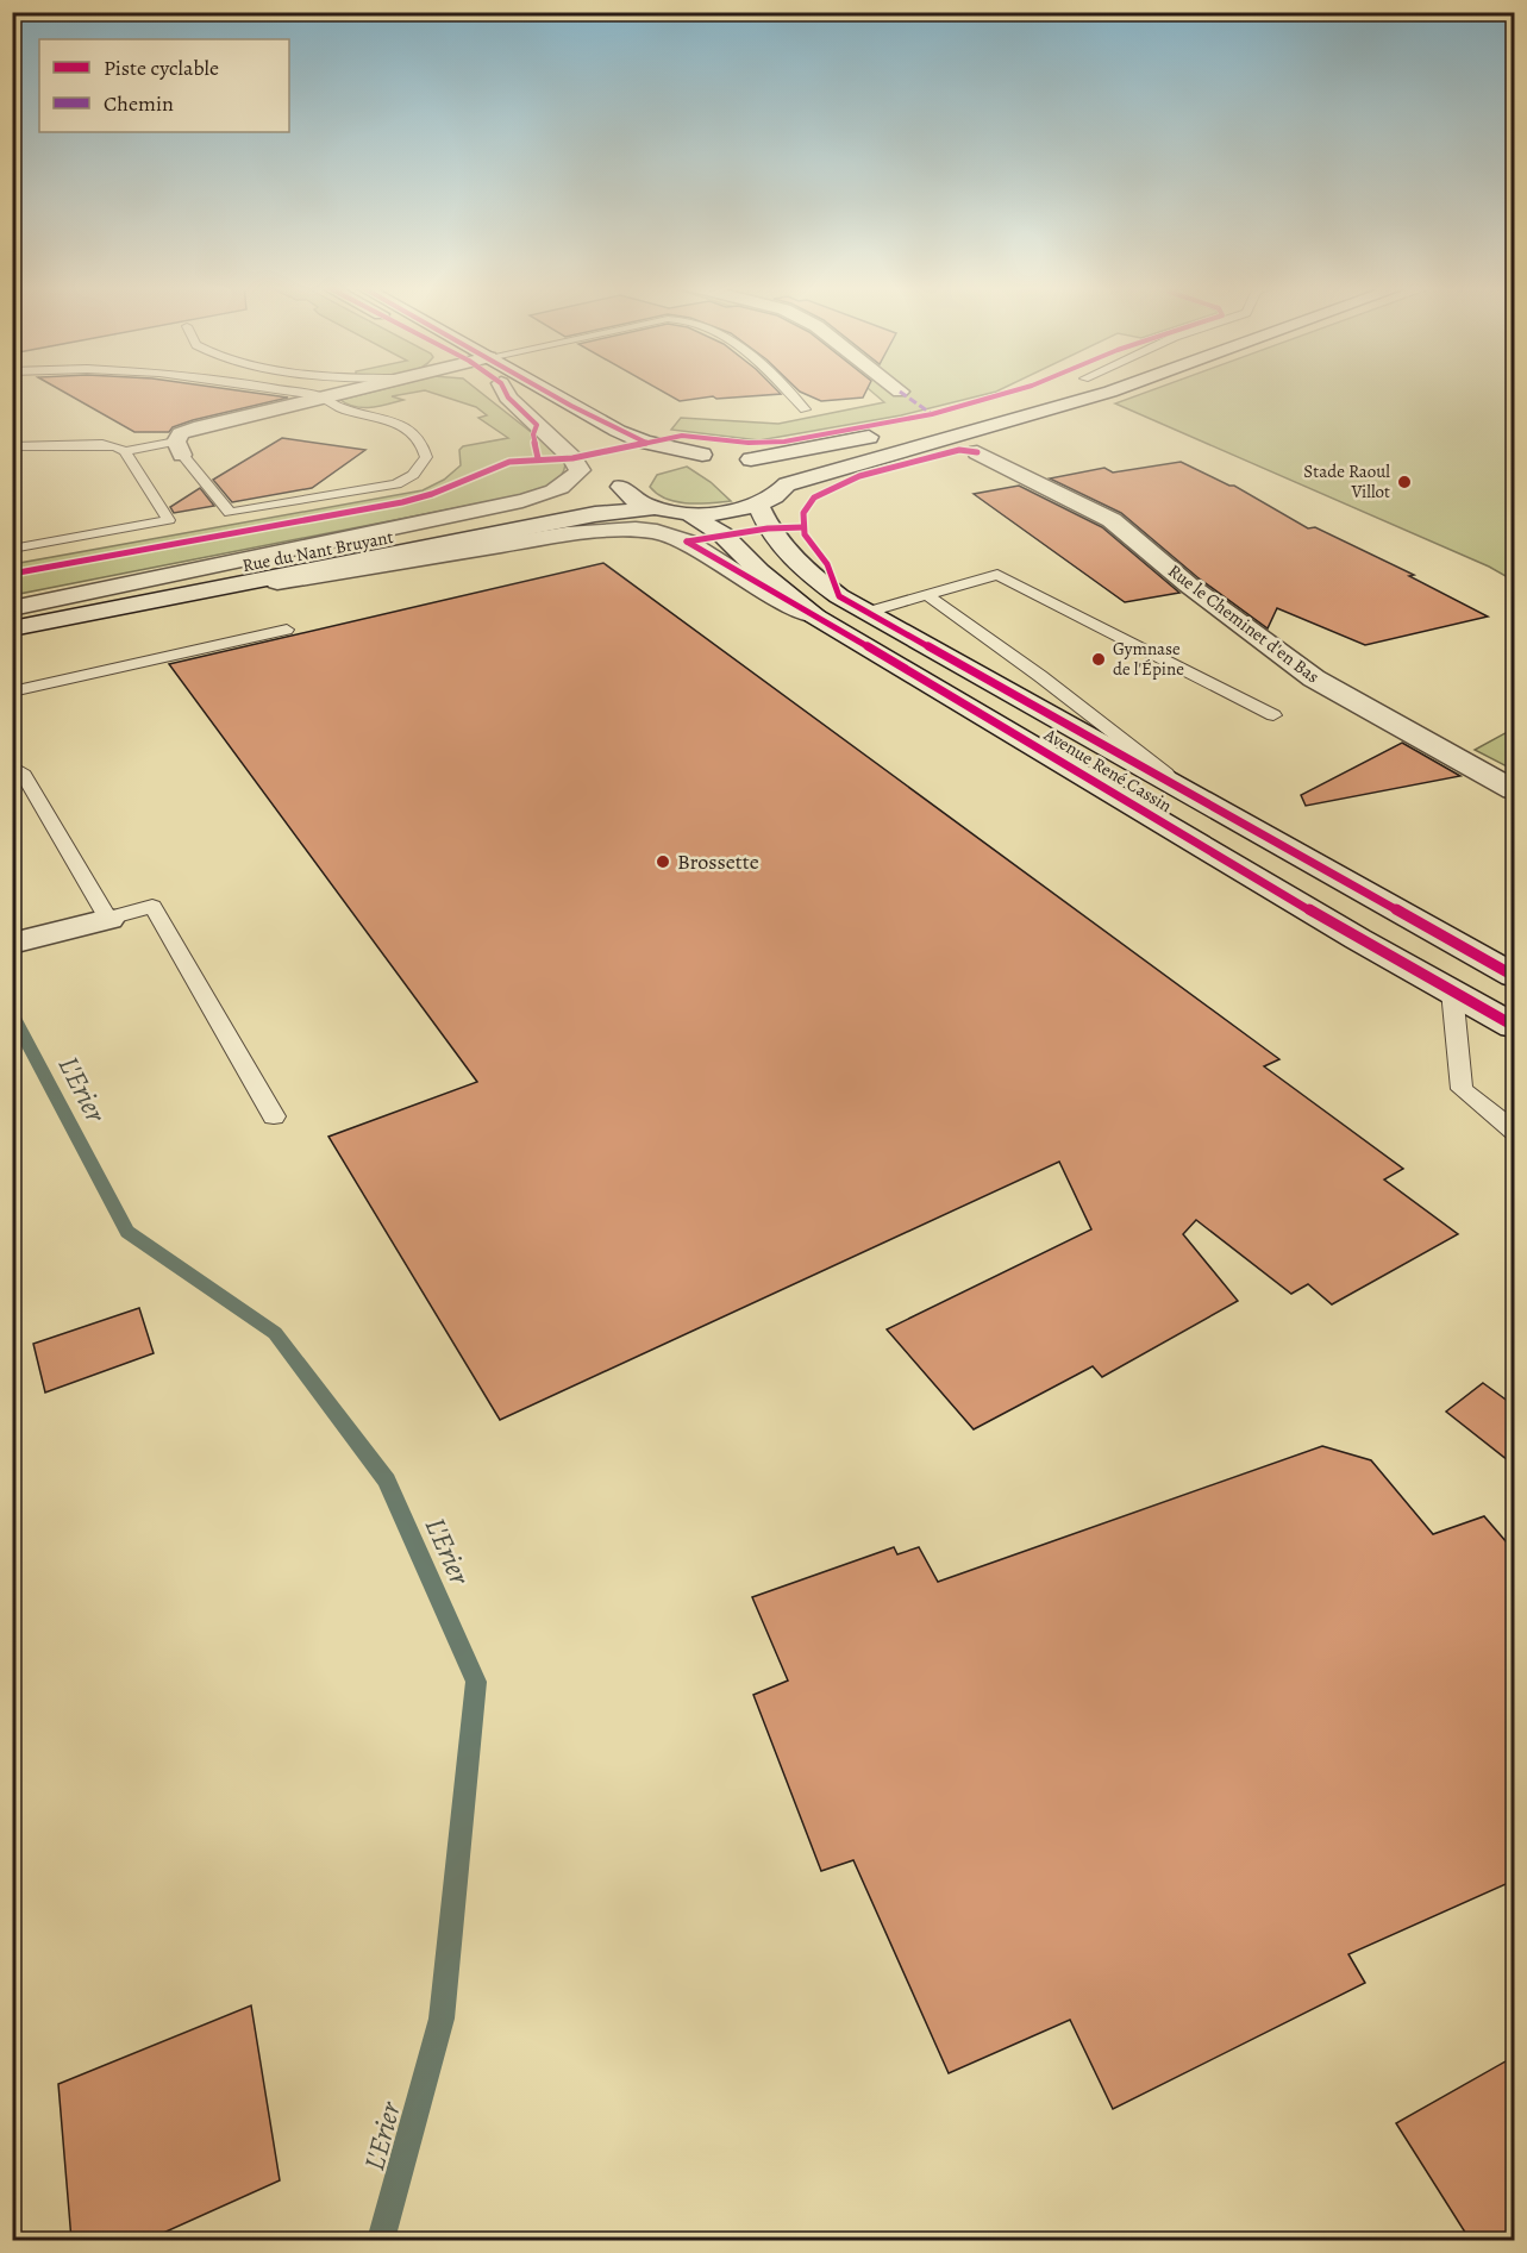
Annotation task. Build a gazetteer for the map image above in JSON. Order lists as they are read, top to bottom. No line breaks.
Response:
{"streets":{"main road":["Rue du Nant Bruyant","Rue le Cheminet d'en Bas","Avenue René Cassin"]},"crossings":[["Rue du Nant Bruyant","Avenue René Cassin"]],"water":["L'Erier"],"places":["Stade Raoul Villot","Gymnase de l'Épine","Brossette"],"legend":["Piste cyclable","Chemin"]}
